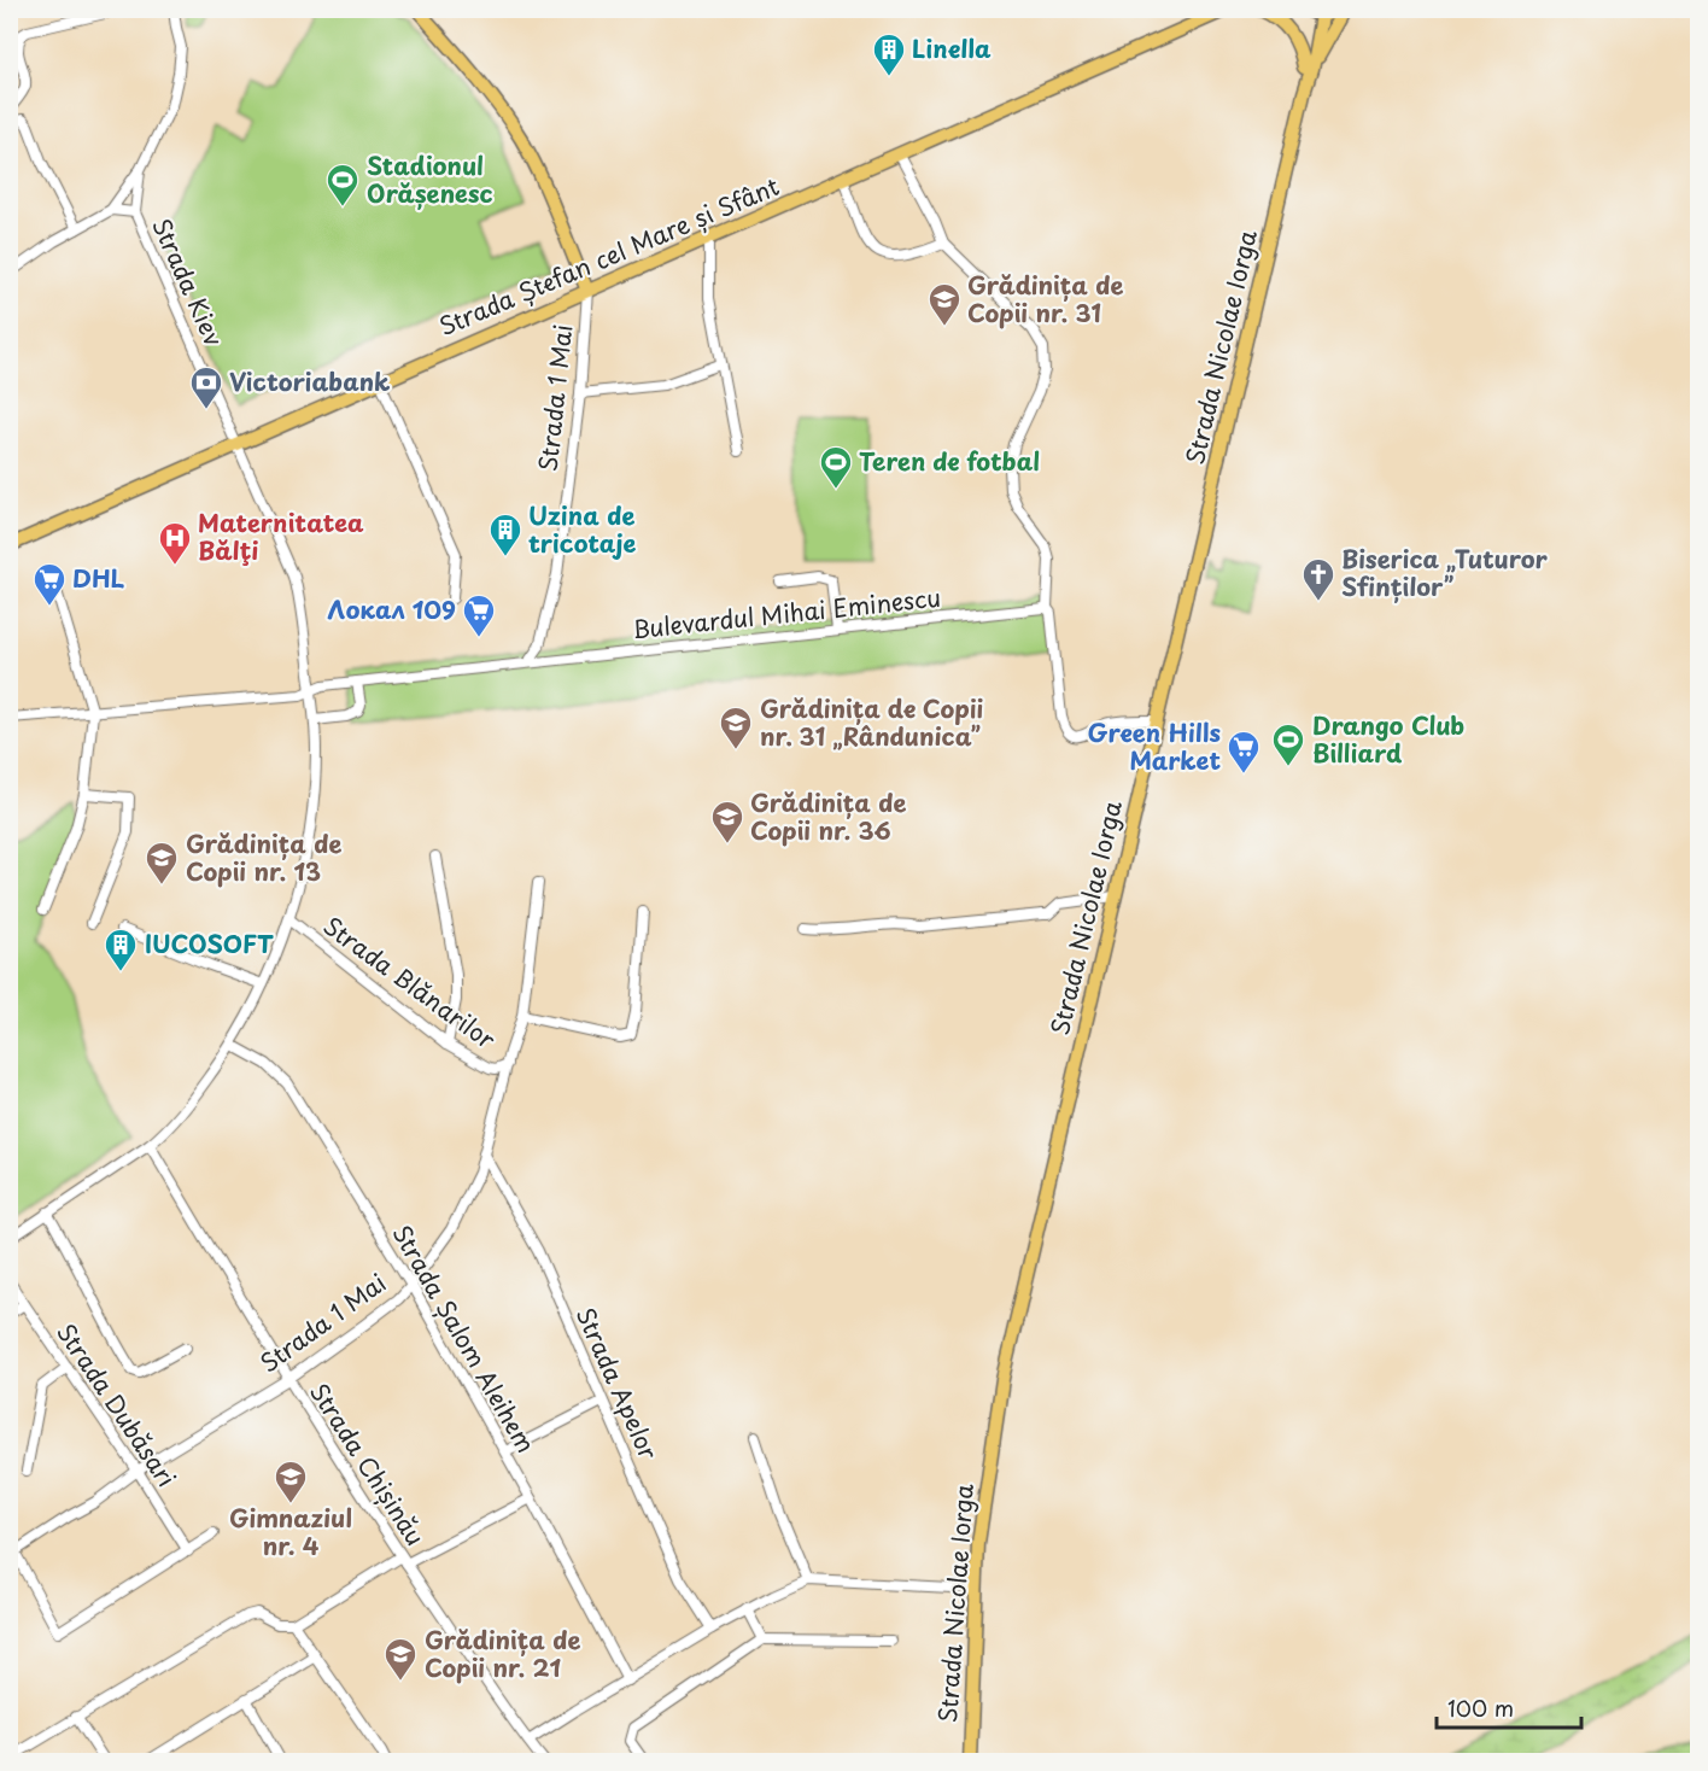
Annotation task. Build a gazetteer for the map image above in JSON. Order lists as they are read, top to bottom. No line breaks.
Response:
{"streets":{"main road":["Strada Ștefan cel Mare și Sfânt","Strada Nicolae Iorga","Strada 1 Mai"],"street":["Strada Kiev","Bulevardul Mihai Eminescu","Strada Blănarilor","Strada Șalom Aleihem","Strada Apelor","Strada Dubăsari","Strada Chișinău"]},"crossings":[["Strada Ștefan cel Mare și Sfânt","Strada Kiev"],["Strada Ștefan cel Mare și Sfânt","Strada 1 Mai"],["Strada Kiev","Bulevardul Mihai Eminescu"],["Strada Kiev","Strada Blănarilor"],["Strada Kiev","Strada Șalom Aleihem"],["Strada Kiev","Strada Chișinău"],["Strada 1 Mai","Bulevardul Mihai Eminescu"],["Strada 1 Mai","Strada Blănarilor"],["Strada 1 Mai","Strada Șalom Aleihem"],["Strada 1 Mai","Strada Apelor"],["Strada 1 Mai","Strada Dubăsari"],["Strada 1 Mai","Strada Chișinău"]],"places":{"building":["Linella","Uzina de tricotaje","IUCOSOFT"],"sports":["Stadionul Orășenesc","Teren de fotbal","Drango Club Billiard"],"school or university":["Grădinița de Copii nr. 31","Grădinița de Copii nr. 31 „Rândunica”","Grădinița de Copii nr. 36","Grădinița de Copii nr. 13","Gimnaziul nr. 4","Grădinița de Copii nr. 21"],"bank":["Victoriabank"],"hospital":["Maternitatea Bălţi"],"church":["Biserica „Tuturor Sfinților”"],"supermarket":["DHL","Локал 109","Green Hills Market"]},"scale_bar":"100 m"}
